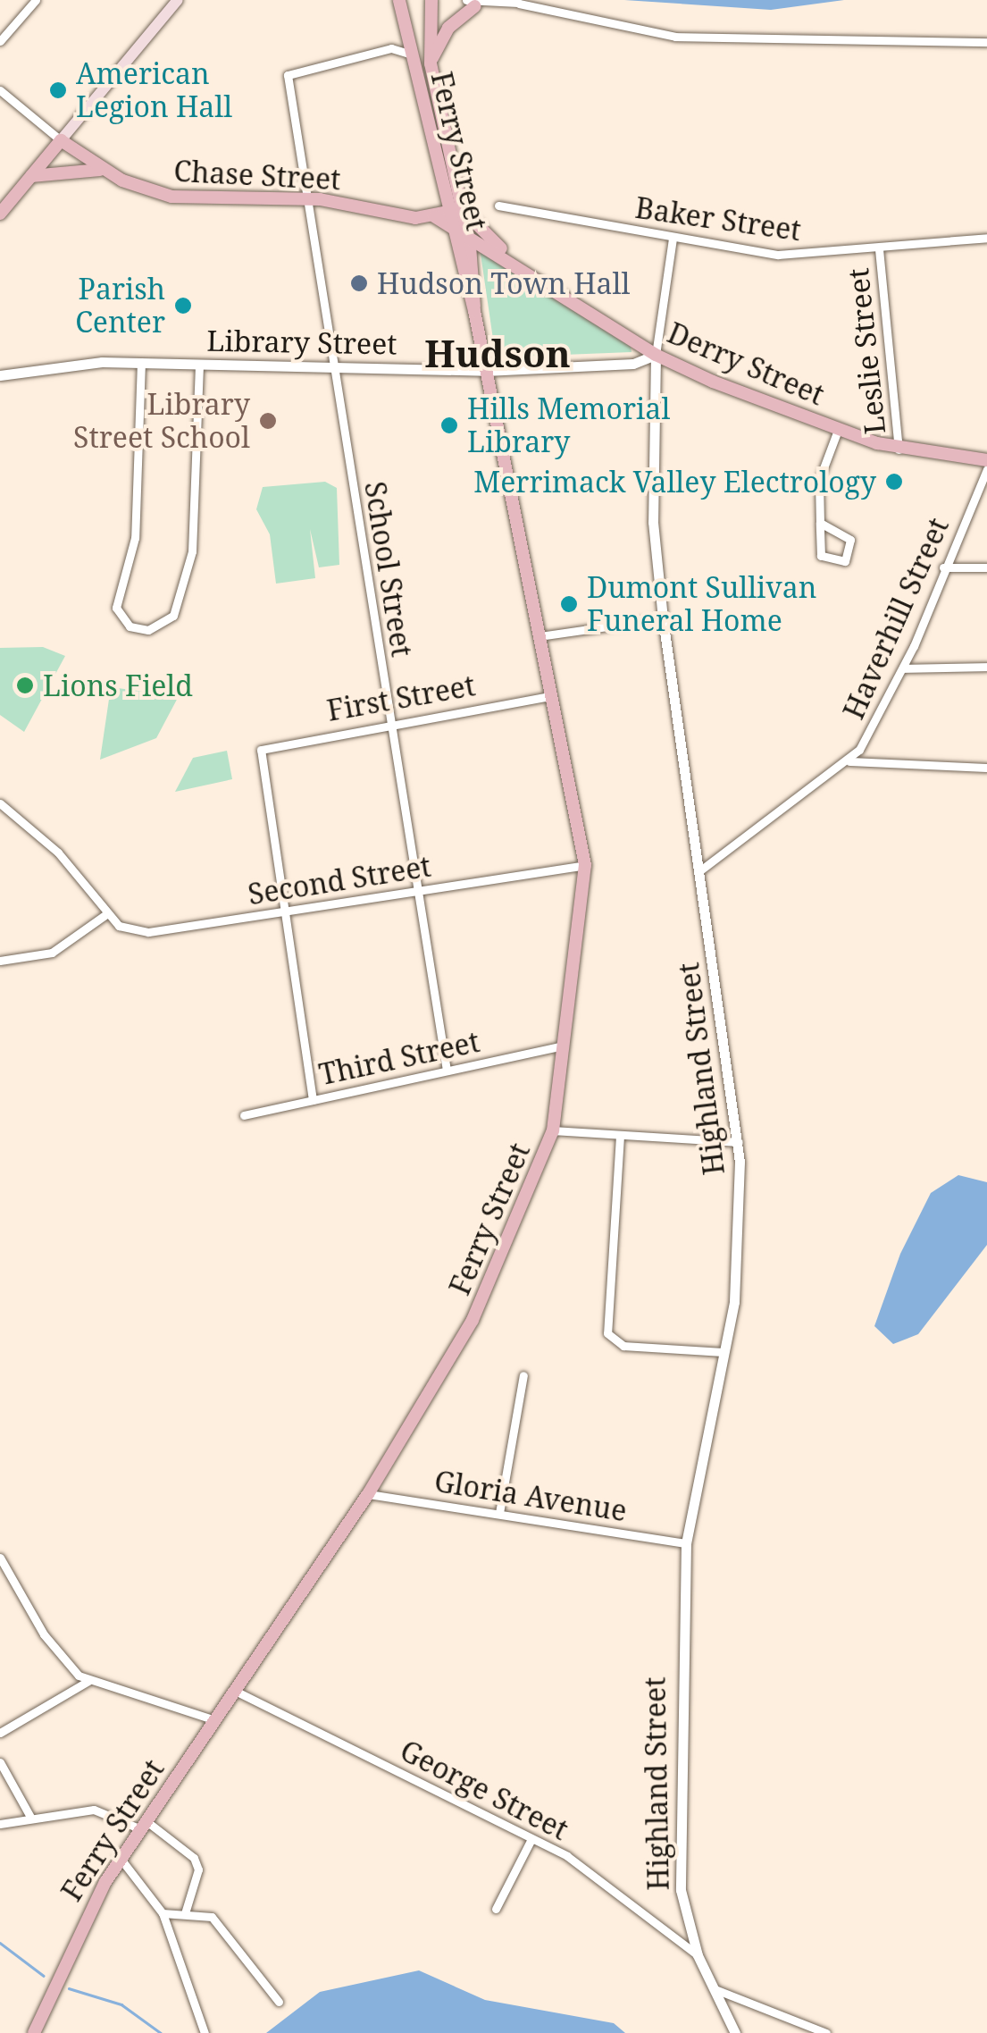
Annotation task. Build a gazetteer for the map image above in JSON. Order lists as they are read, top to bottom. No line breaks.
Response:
{"streets":{"main road":["Ferry Street","Chase Street","Derry Street"],"street":["Baker Street","Library Street","Leslie Street","School Street","Haverhill Street","First Street","Second Street","Third Street","Highland Street","Gloria Avenue","George Street"]},"crossings":[["Ferry Street","Chase Street"],["Ferry Street","Library Street"],["Ferry Street","Derry Street"],["Ferry Street","First Street"],["Ferry Street","Second Street"],["Ferry Street","Third Street"],["Ferry Street","Gloria Avenue"],["Ferry Street","George Street"],["Chase Street","Derry Street"],["Chase Street","School Street"],["Baker Street","Leslie Street"],["Library Street","Derry Street"],["Library Street","School Street"],["Library Street","Highland Street"],["Leslie Street","Derry Street"],["Derry Street","Highland Street"],["School Street","First Street"],["School Street","Second Street"],["School Street","Third Street"],["Haverhill Street","Highland Street"],["First Street","Second Street"],["Highland Street","Gloria Avenue"],["Highland Street","George Street"]],"districts":["Hudson"],"places":["American Legion Hall","Hudson Town Hall","Parish Center","Library Street School","Hills Memorial Library","Merrimack Valley Electrology","Dumont Sullivan Funeral Home","Lions Field"]}
